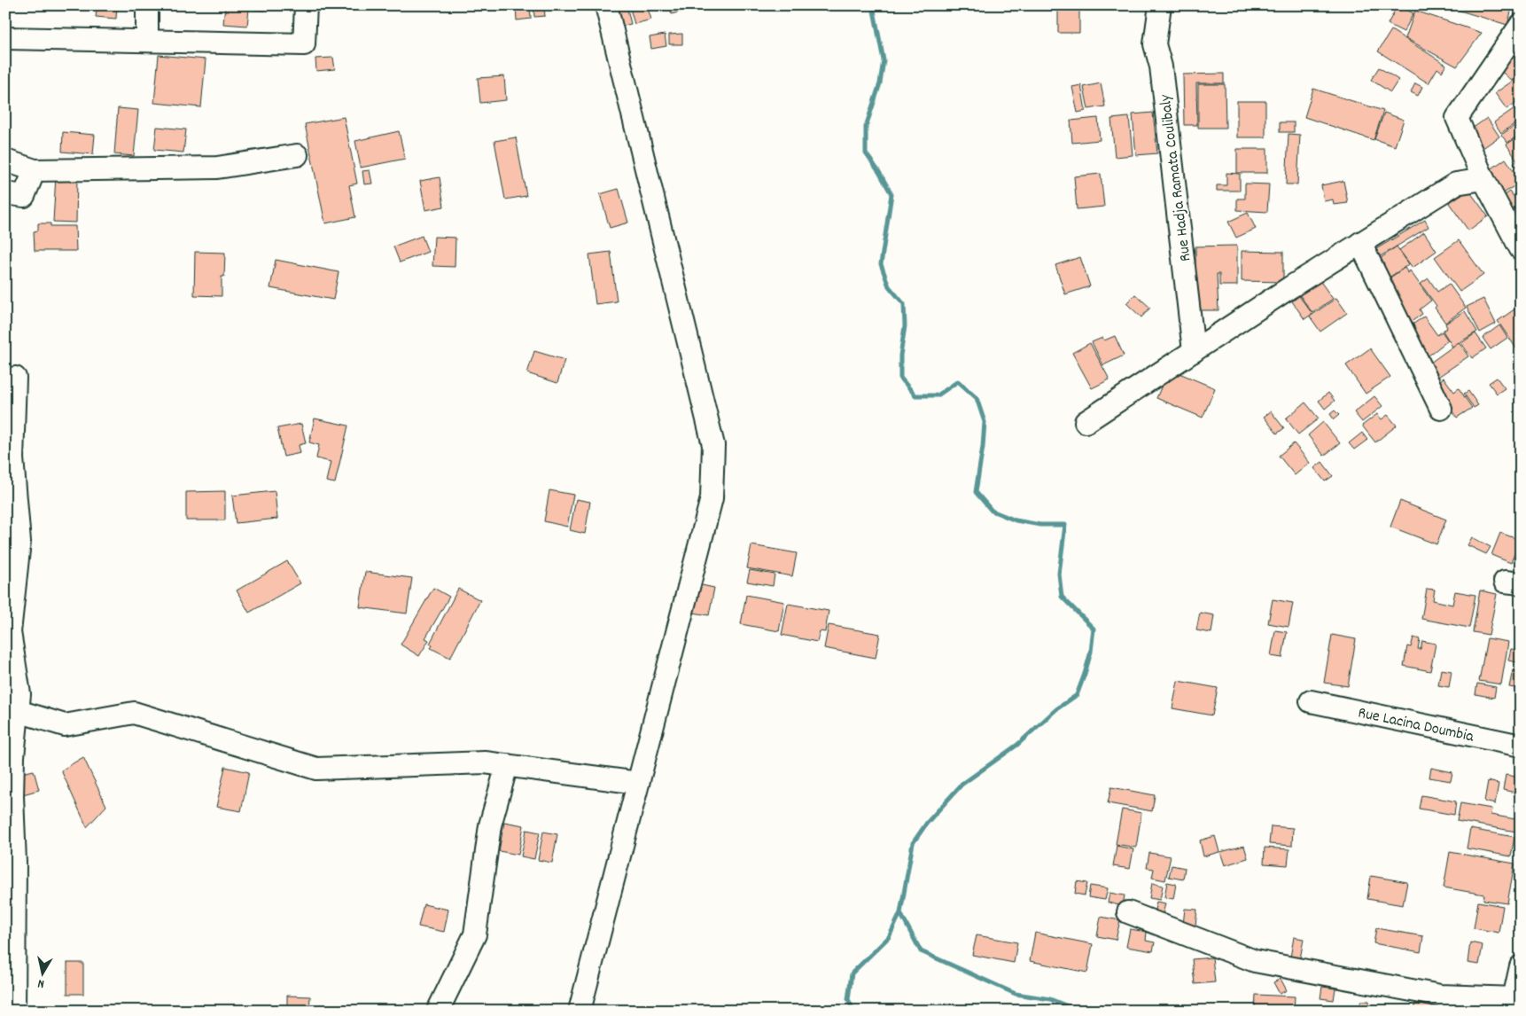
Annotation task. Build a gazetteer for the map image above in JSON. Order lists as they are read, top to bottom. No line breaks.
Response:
{"streets":{"street":["Rue Hadja Ramata Coulibaly","Rue Lacina Doumbia"]},"north":"bottom"}
